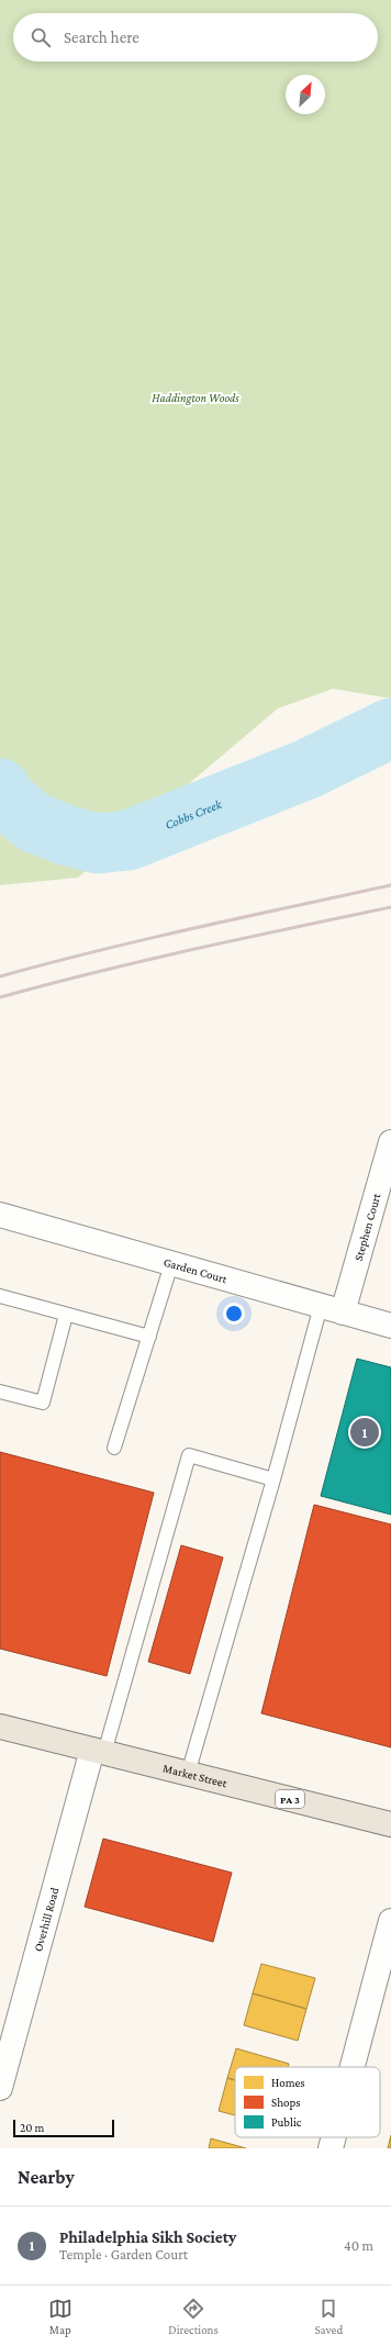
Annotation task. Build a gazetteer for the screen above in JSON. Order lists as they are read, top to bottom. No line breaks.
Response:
{"streets":{"main road":["Market Street","PA 3"],"street":["Stephen Court","Garden Court","Overhill Road"]},"crossings":[["Stephen Court","Garden Court"],["Market Street","Overhill Road"]],"water":["Cobbs Creek"],"parks":["Haddington Woods"],"legend":["Homes","Shops","Public"],"scale_bar":"20 m","north":"top right","page":{"search":"Search here","pins":"1","scale":"20 m","heading":"Nearby","list":[{"mark":"1","name":"Philadelphia Sikh Society","note":"Temple · Garden Court","value":"40 m"}],"nav":["Map","Directions","Saved"]}}
